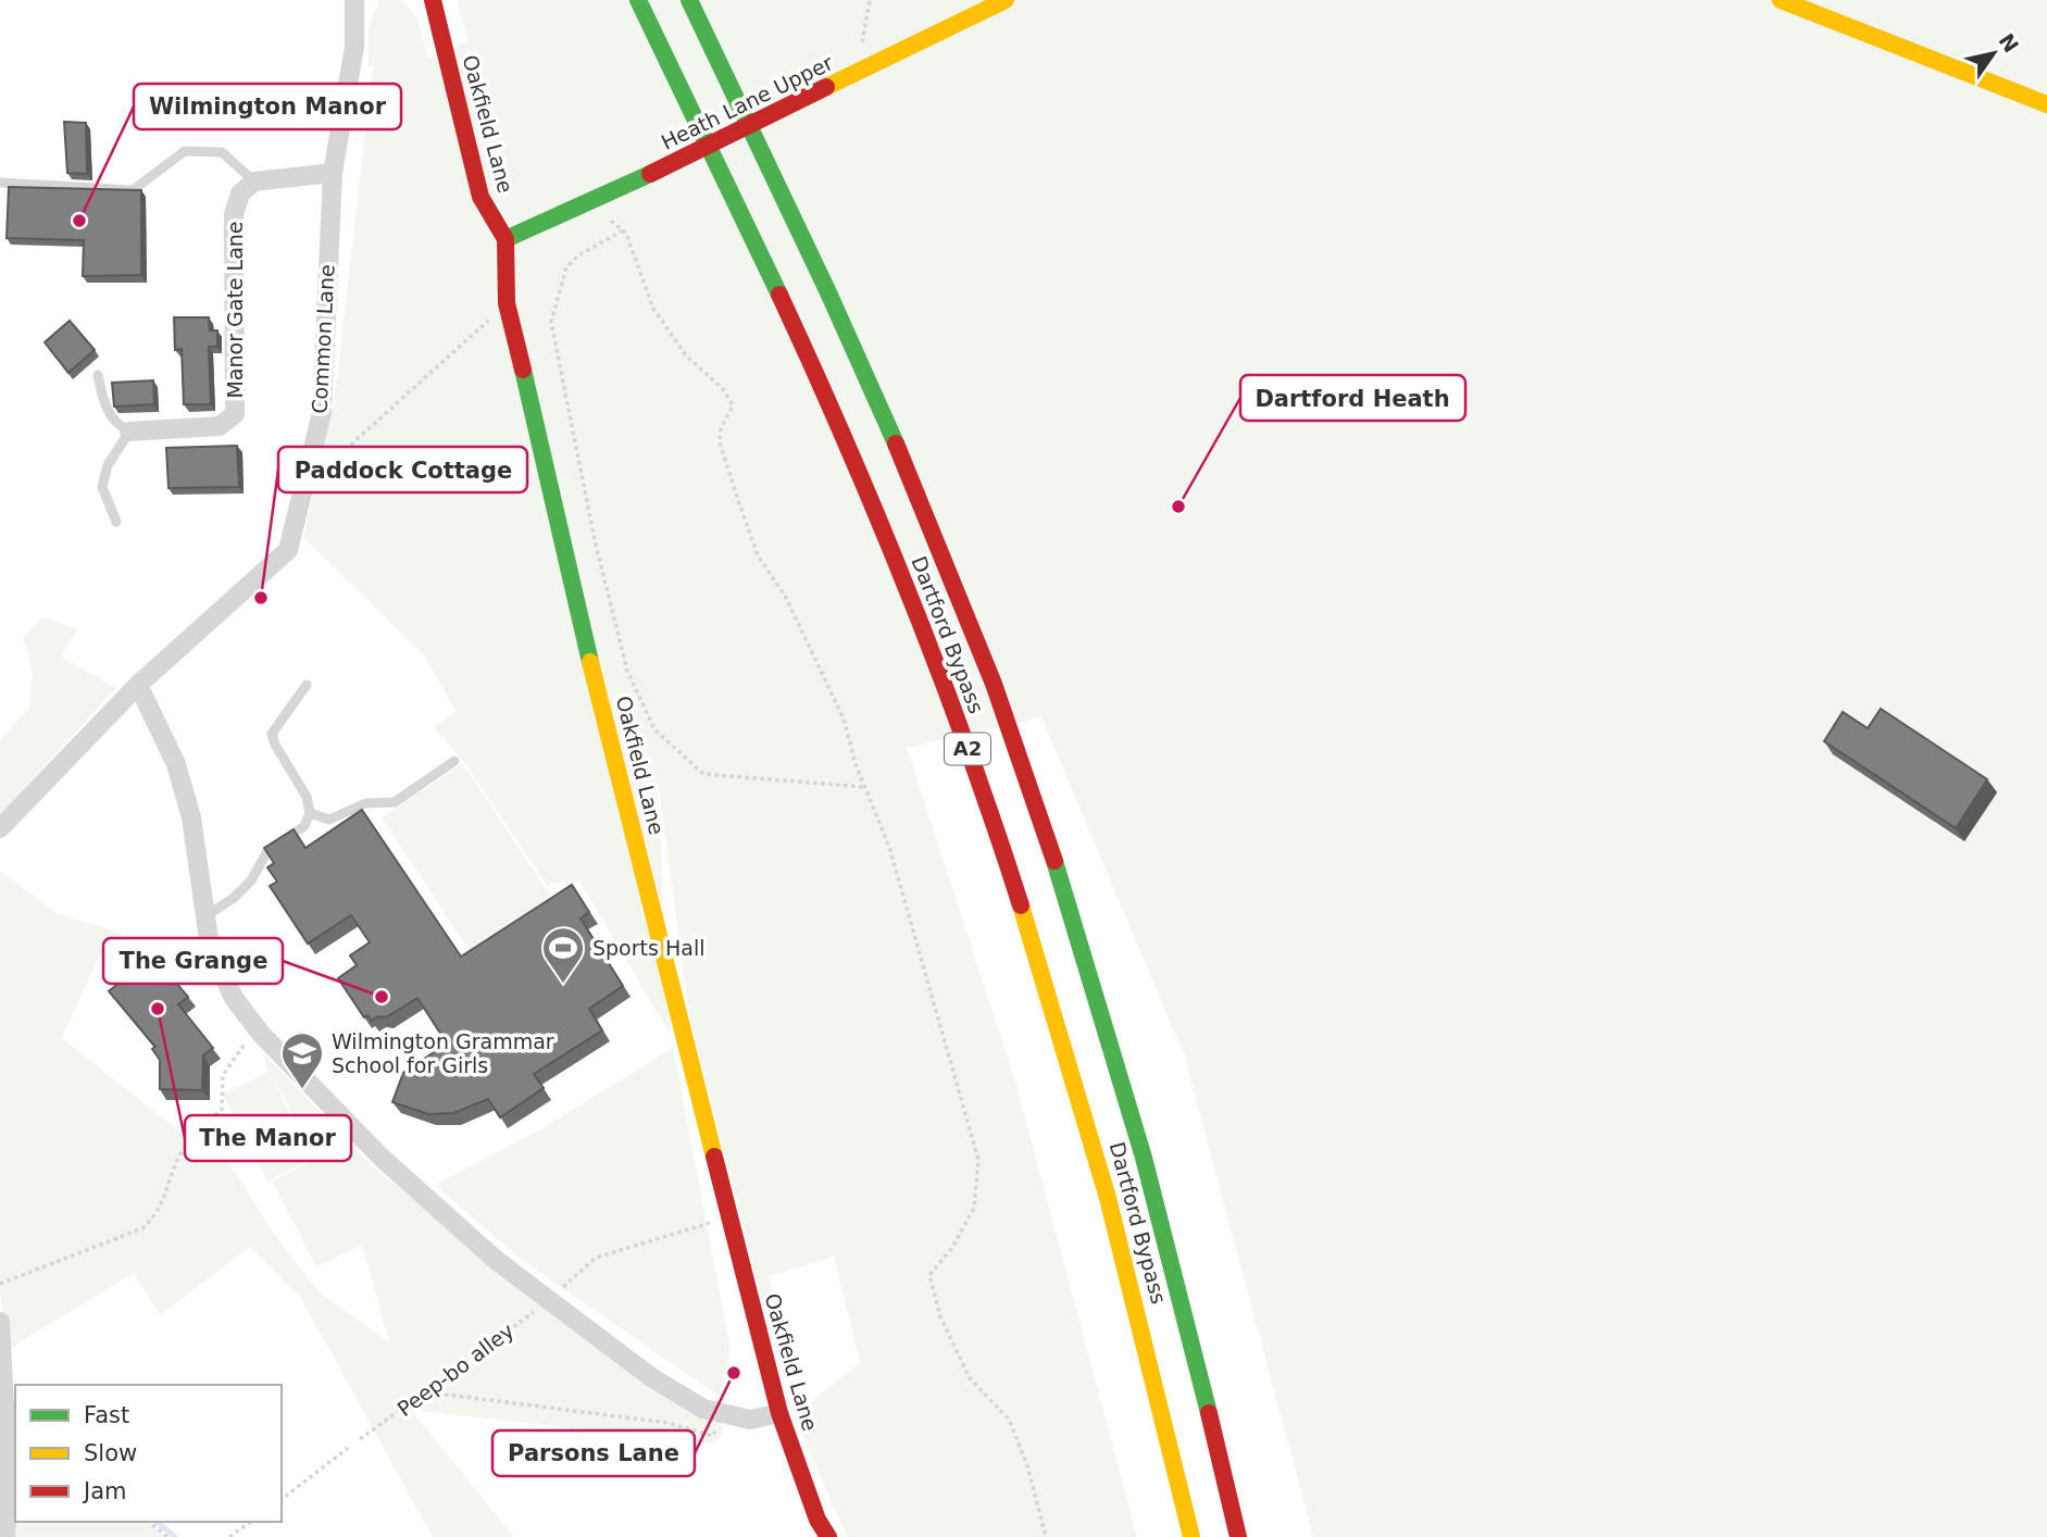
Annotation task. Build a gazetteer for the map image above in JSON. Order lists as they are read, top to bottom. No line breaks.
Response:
{"streets":{"main road":["Heath Lane Upper","Oakfield Lane","Dartford Bypass","A2"],"street":["Manor Gate Lane","Common Lane"],"path":["Peep-bo alley"]},"crossings":[["Heath Lane Upper","Oakfield Lane"],["Oakfield Lane","Peep-bo alley"]],"places":{"other":["Wilmington Manor","Dartford Heath","Paddock Cottage","The Grange","The Manor","Parsons Lane"],"sports":["Sports Hall"],"school or university":["Wilmington Grammar School for Girls"]},"legend":["Fast","Slow","Jam"],"north":"top right"}
